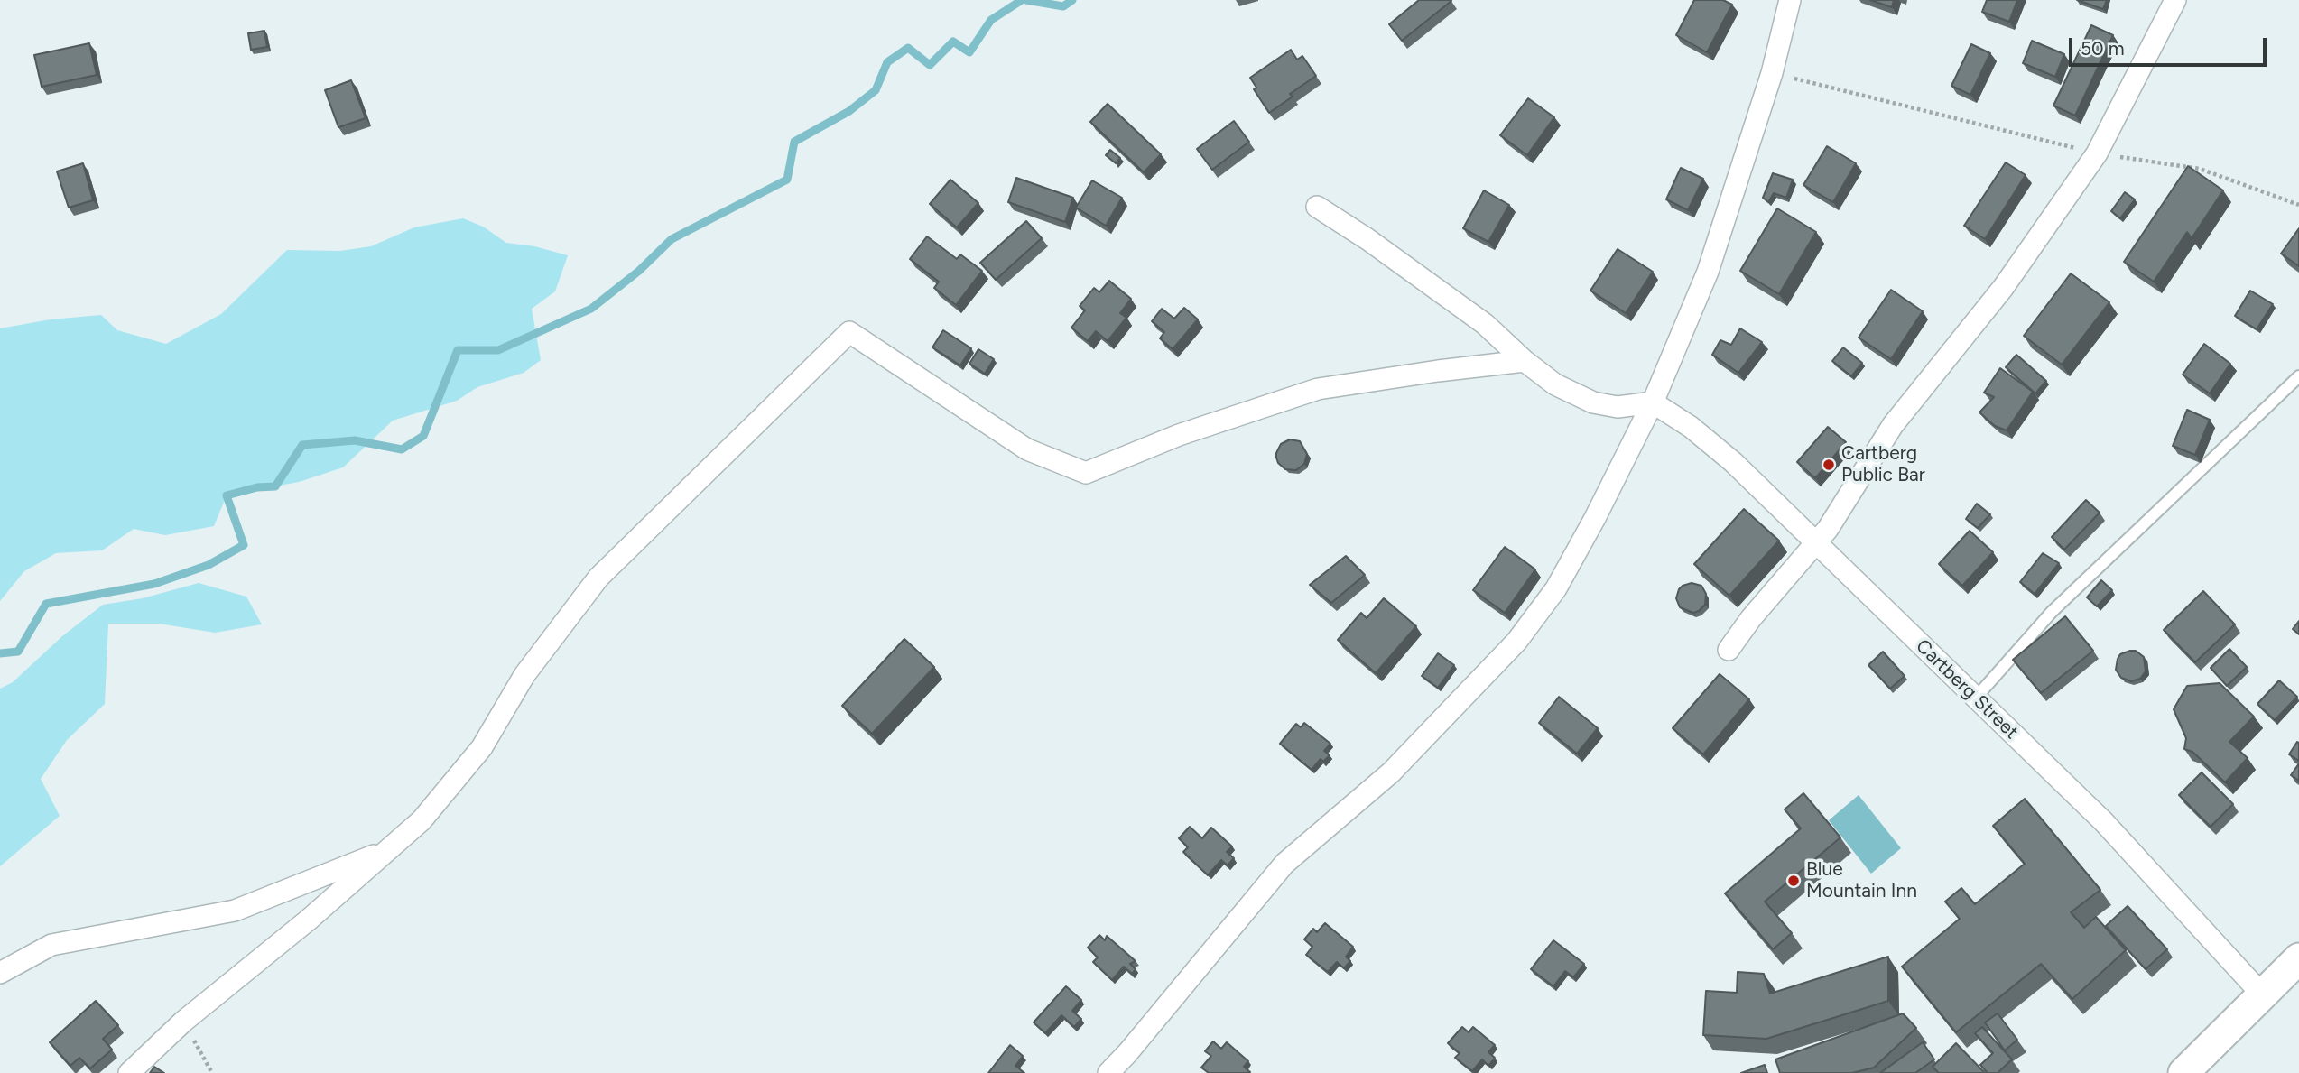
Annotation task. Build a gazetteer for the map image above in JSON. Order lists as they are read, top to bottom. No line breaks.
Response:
{"streets":{"street":["Cartberg Street"]},"places":["Cartberg Public Bar","Blue Mountain Inn"],"scale_bar":"50 m"}
